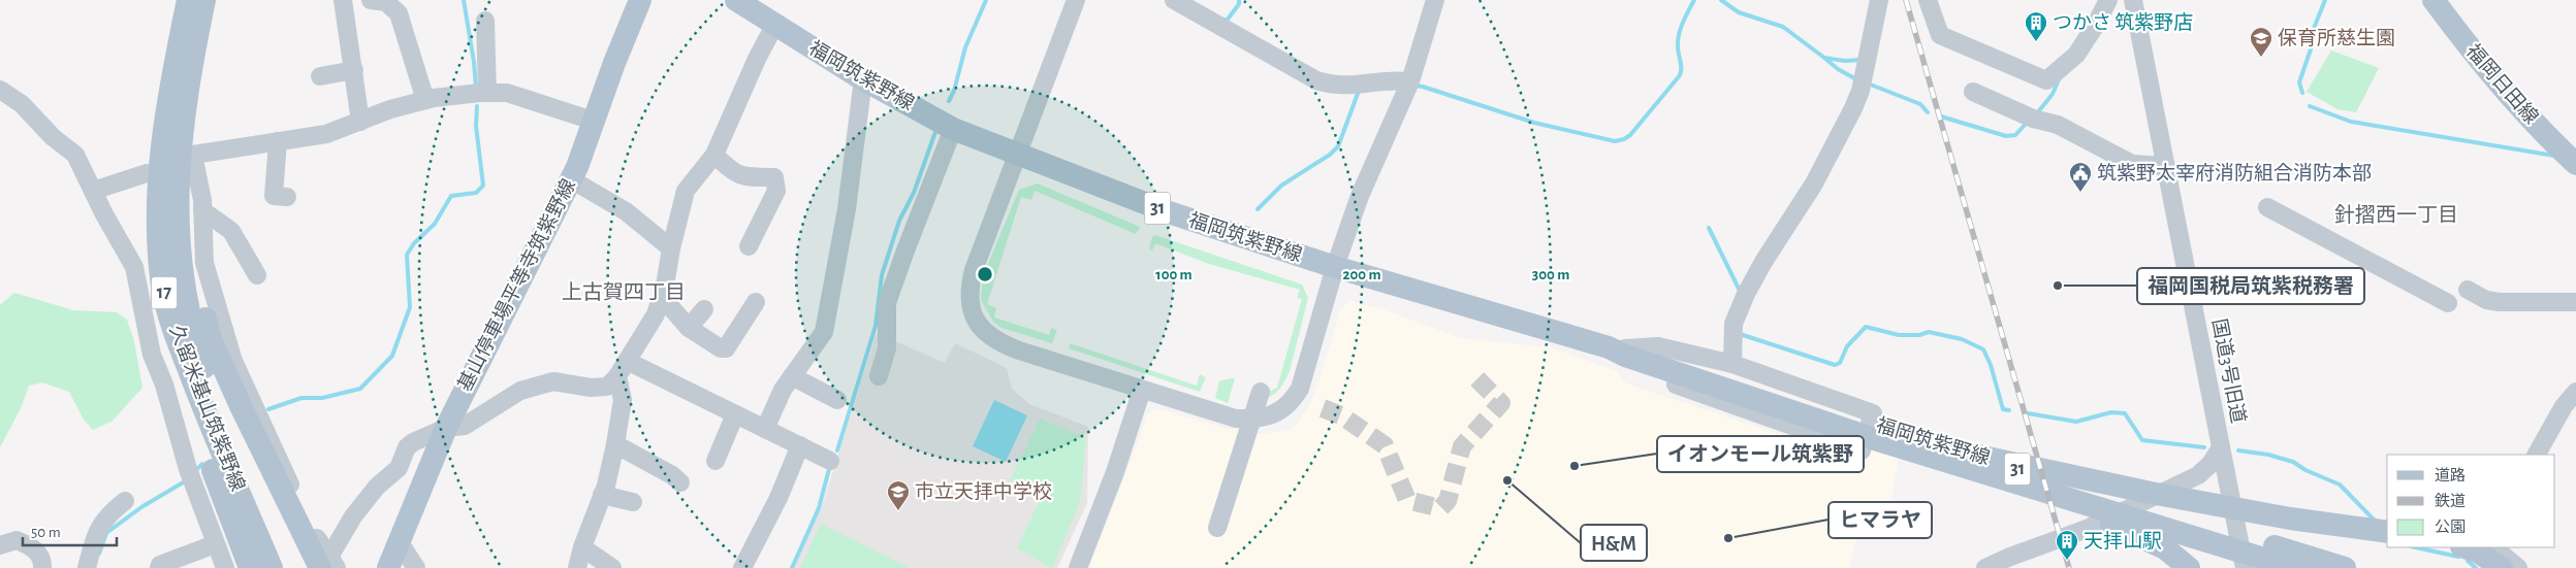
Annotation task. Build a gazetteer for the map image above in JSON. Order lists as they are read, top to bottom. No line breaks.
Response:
{"streets":{"main road":["福岡筑紫野線","福岡日田線","31","基山停車場平等寺筑紫野線","17","久留米基山筑紫野線"],"street":["国道3号旧道"]},"districts":["針摺西一丁目","上古賀四丁目"],"places":{"building":["つかさ 筑紫野店","天拝山駅"],"school or university":["保育所慈生園","市立天拝中学校"],"public building":["筑紫野太宰府消防組合消防本部"],"other":["福岡国税局筑紫税務署","イオンモール筑紫野","H&M","ヒマラヤ"]},"legend":["道路","鉄道","公園"],"scale_bar":"50 m","rings":["100 m","200 m","300 m"]}
